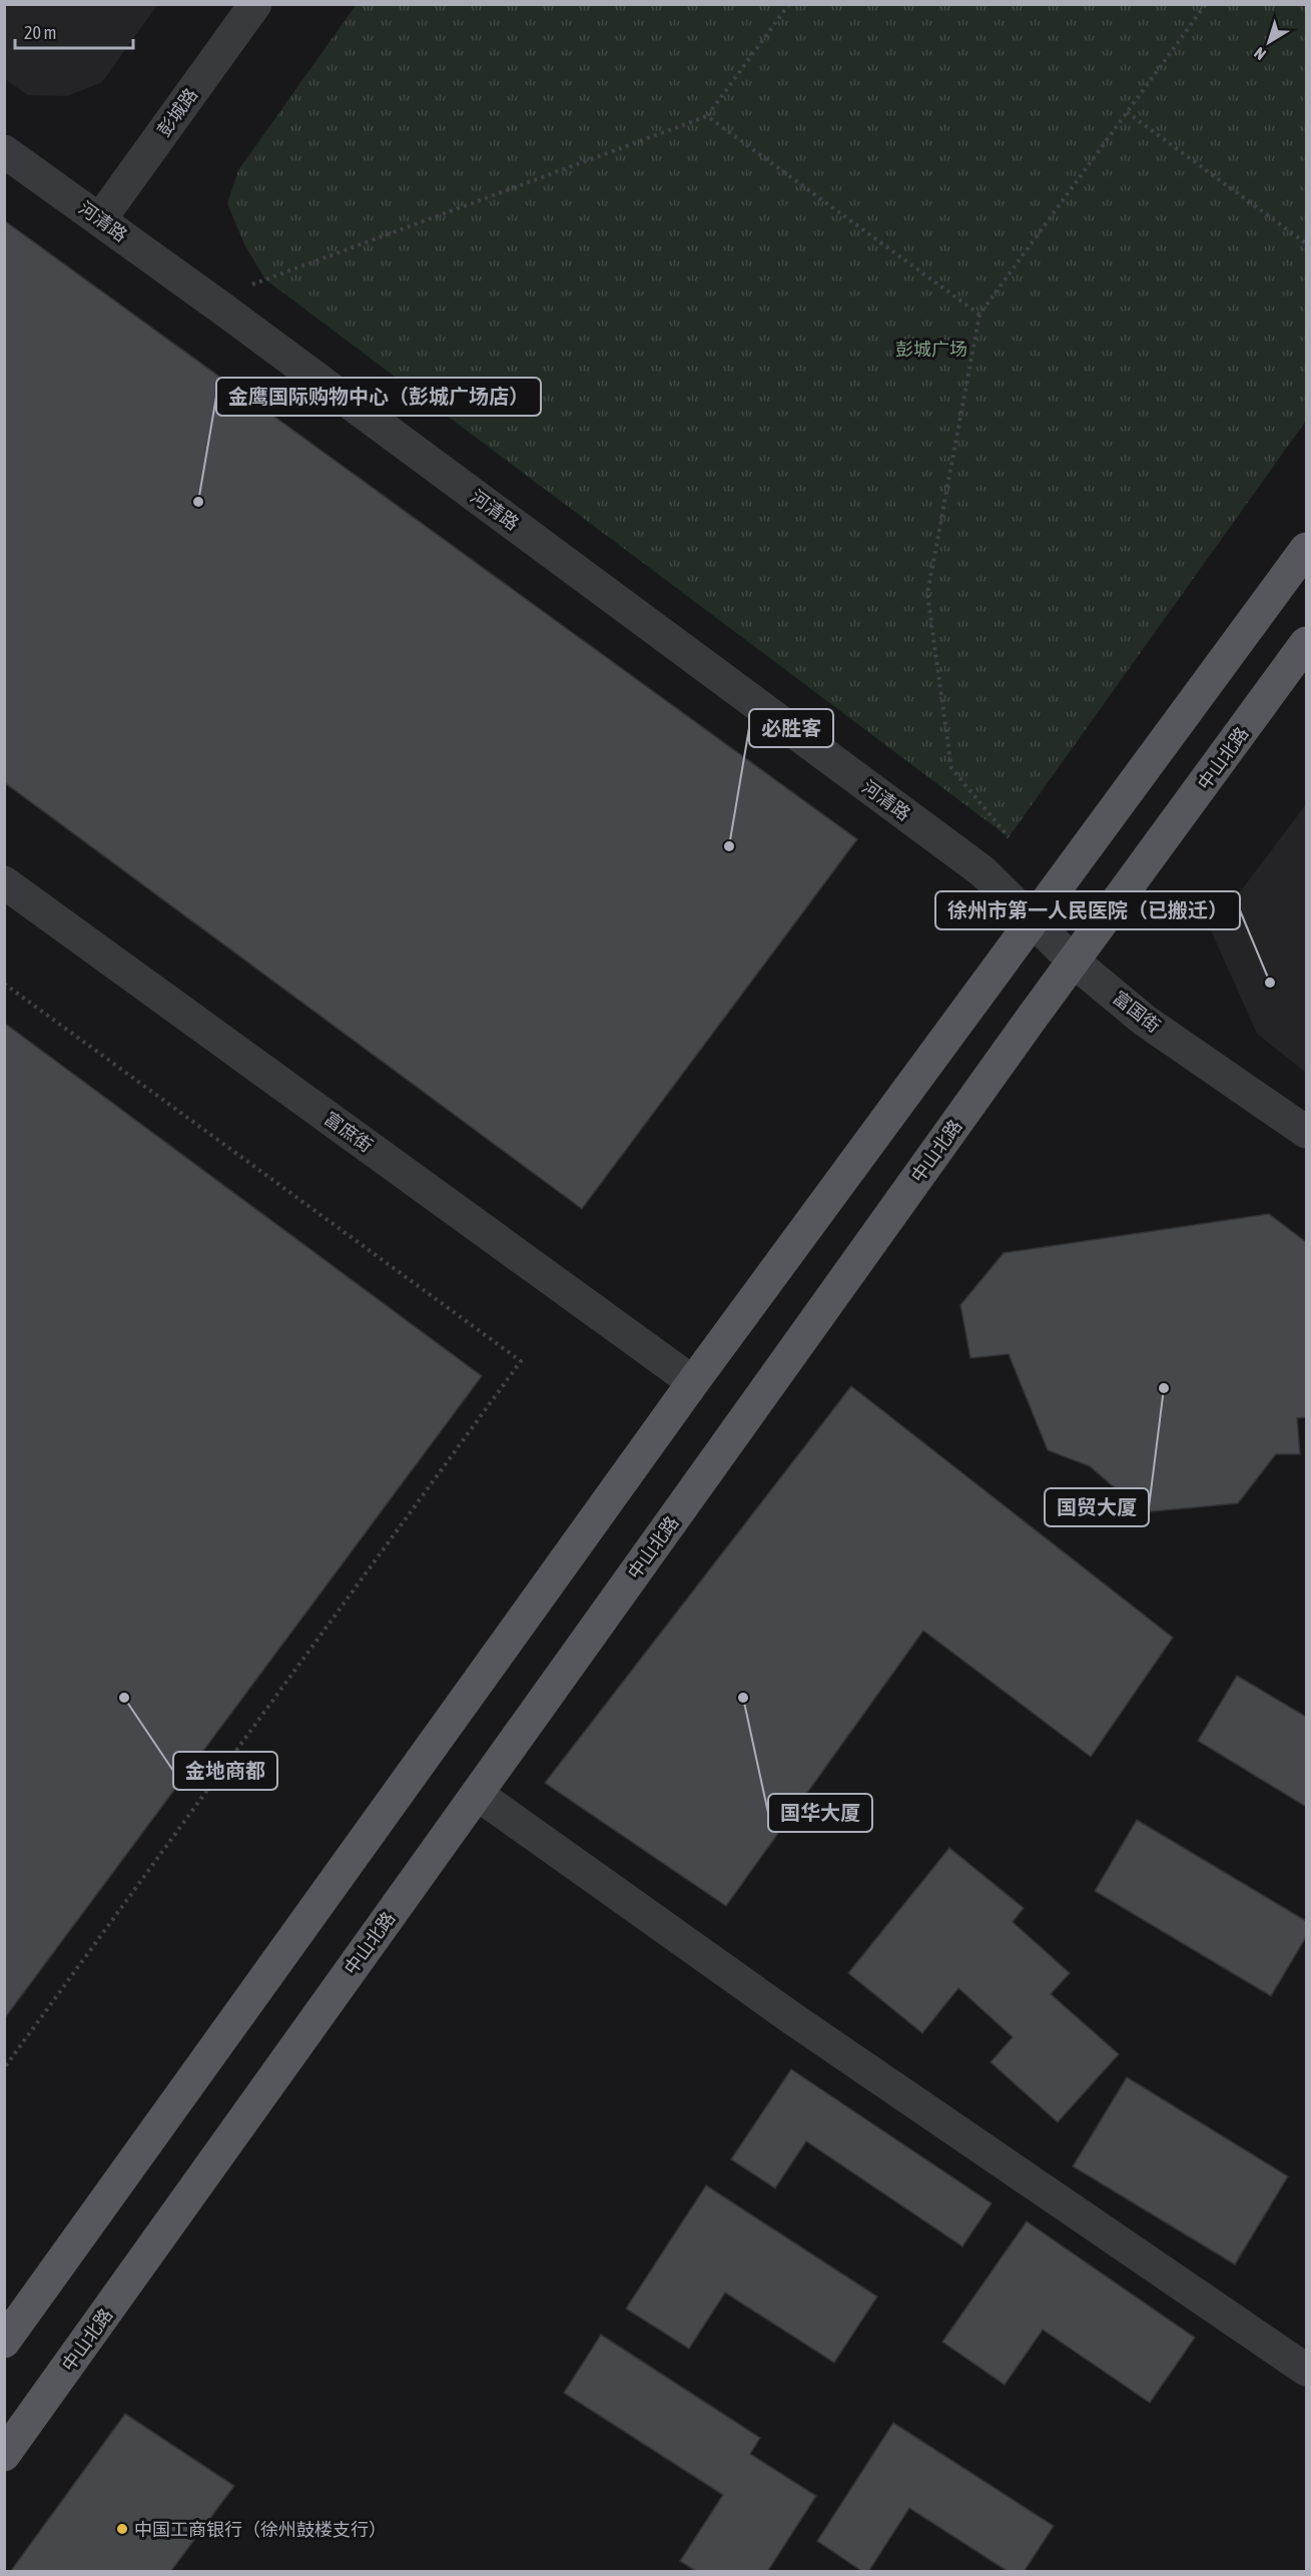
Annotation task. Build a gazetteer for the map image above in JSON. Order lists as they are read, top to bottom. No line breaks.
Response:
{"streets":{"main road":["中山北路"],"street":["彭城路","河清路","富国街","富庶街"]},"crossings":[["彭城路","河清路"],["河清路","富国街"],["中山北路","富国街"]],"parks":["彭城广场"],"places":["金鹰国际购物中心（彭城广场店）","必胜客","徐州市第一人民医院（已搬迁）","国贸大厦","金地商都","国华大厦","中国工商银行（徐州鼓楼支行）"],"scale_bar":"20 m","north":"bottom left"}
